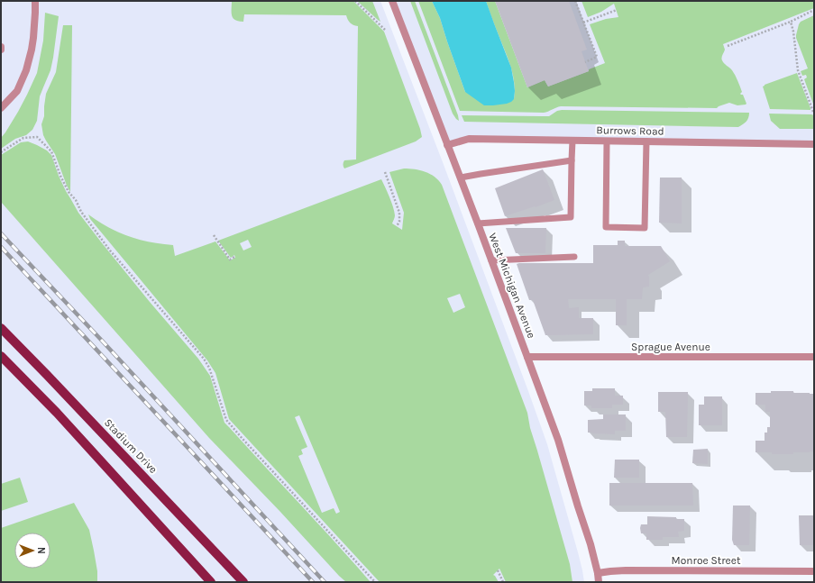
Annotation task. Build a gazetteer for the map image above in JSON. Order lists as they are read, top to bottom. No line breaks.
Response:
{"streets":{"main road":["Stadium Drive"],"street":["Burrows Road","West Michigan Avenue","Sprague Avenue","Monroe Street"]},"crossings":[["Burrows Road","West Michigan Avenue"],["West Michigan Avenue","Sprague Avenue"],["West Michigan Avenue","Monroe Street"]],"north":"right"}
